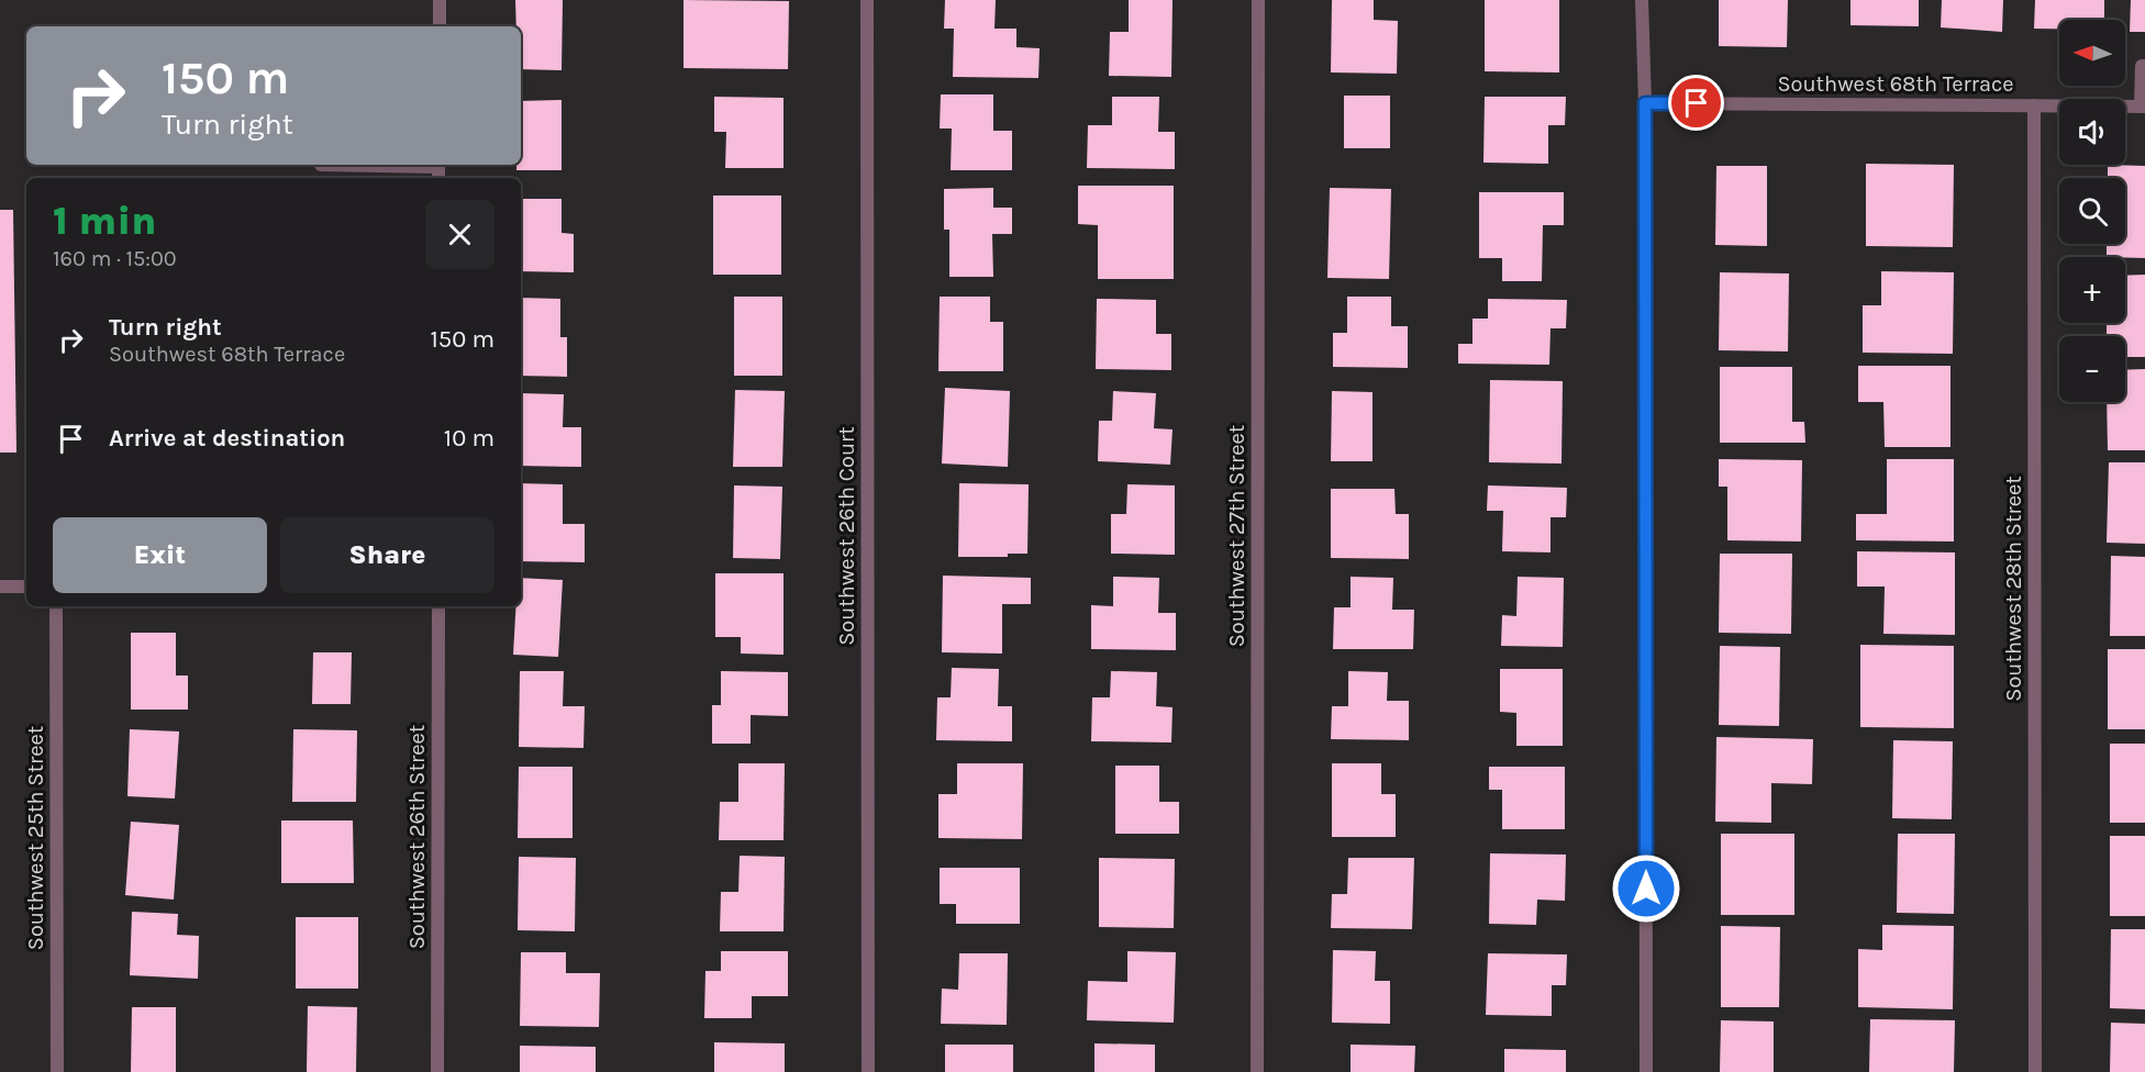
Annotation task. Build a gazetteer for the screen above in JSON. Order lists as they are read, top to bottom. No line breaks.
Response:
{"streets":{"street":["Southwest 68th Terrace","Southwest 26th Court","Southwest 27th Street","Southwest 28th Street","Southwest 26th Street","Southwest 25th Street"]},"crossings":[["Southwest 68th Terrace","Southwest 28th Street"]],"north":"left","page":{"map_buttons":["+","−"],"turn":["150 m","Turn right"],"heading":["1 min","160 m · 15:00"],"list":[{"name":"Turn right","note":"Southwest 68th Terrace","value":"150 m"},{"name":"Arrive at destination","value":"10 m"}],"buttons":["Exit","Share"]}}
